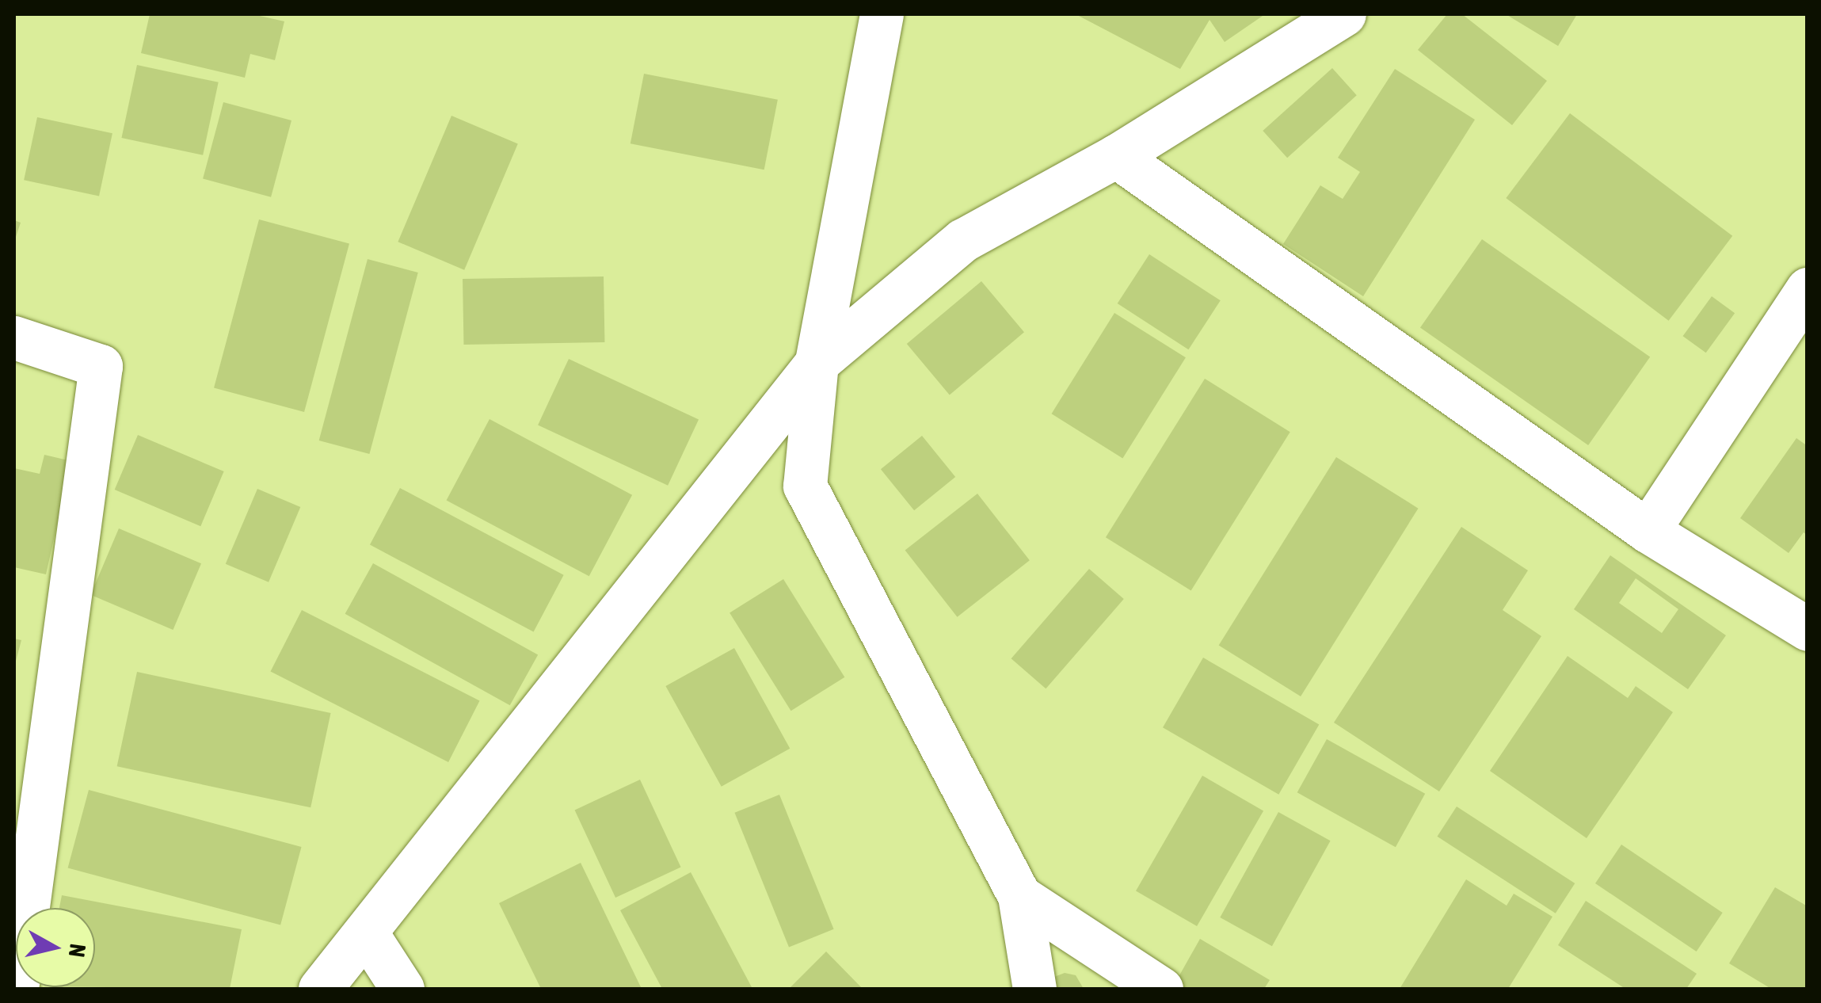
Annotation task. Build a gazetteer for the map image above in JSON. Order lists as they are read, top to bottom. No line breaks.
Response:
{"north":"right"}
